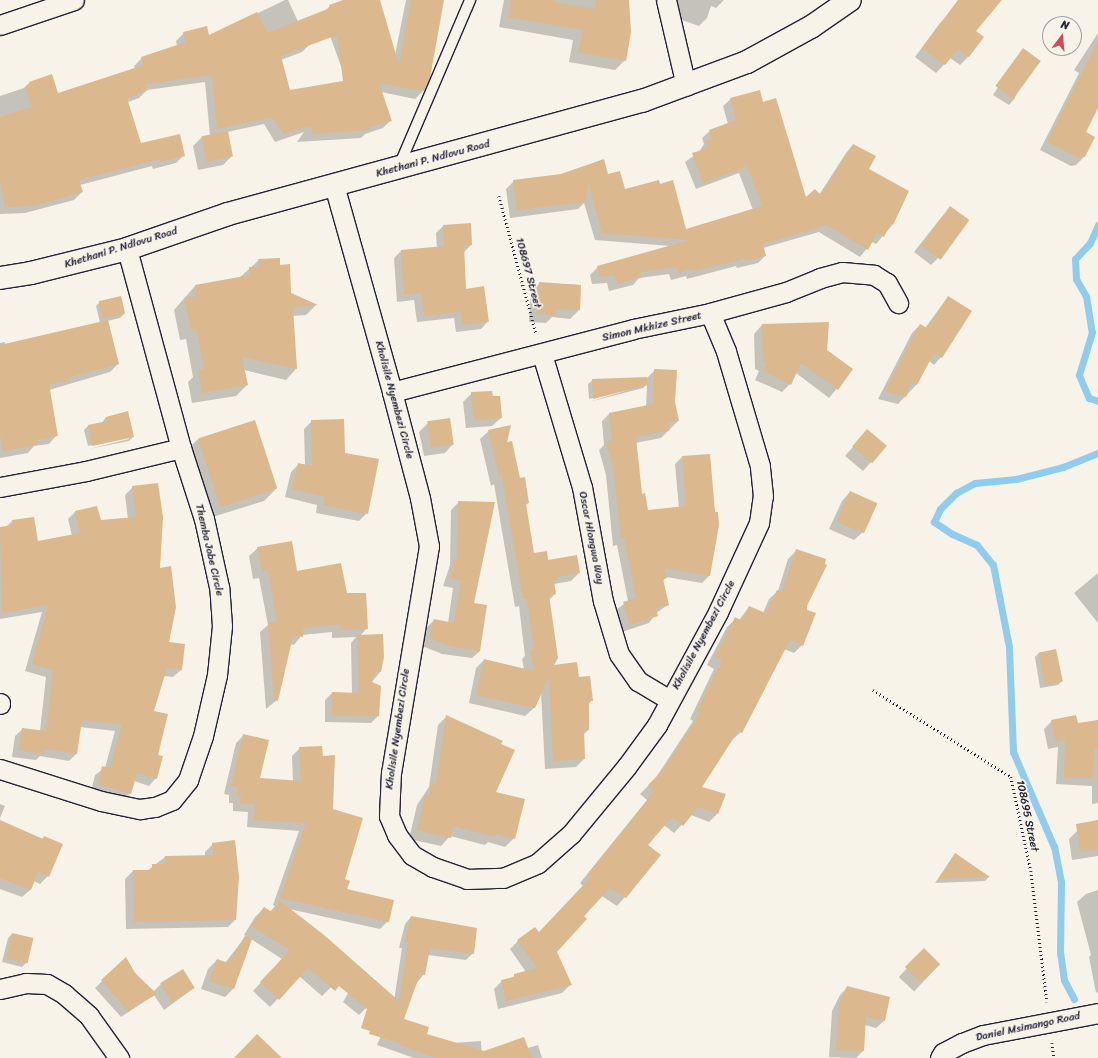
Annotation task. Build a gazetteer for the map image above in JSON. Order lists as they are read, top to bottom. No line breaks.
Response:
{"streets":{"street":["Khethani P. Ndlovu Road","Simon Mkhize Street","Kholisile Nyembezi Circle","Oscar Hlongwa Way","Themba Jobe Circle","Daniel Msimango Road"],"path":["108697 Street","108695 Street"]},"crossings":[["Khethani P. Ndlovu Road","Kholisile Nyembezi Circle"],["Khethani P. Ndlovu Road","Themba Jobe Circle"],["108697 Street","Simon Mkhize Street"],["108697 Street","Oscar Hlongwa Way"],["Simon Mkhize Street","Kholisile Nyembezi Circle"],["Simon Mkhize Street","Oscar Hlongwa Way"],["Kholisile Nyembezi Circle","Oscar Hlongwa Way"],["108695 Street","Daniel Msimango Road"]],"north":"top"}
